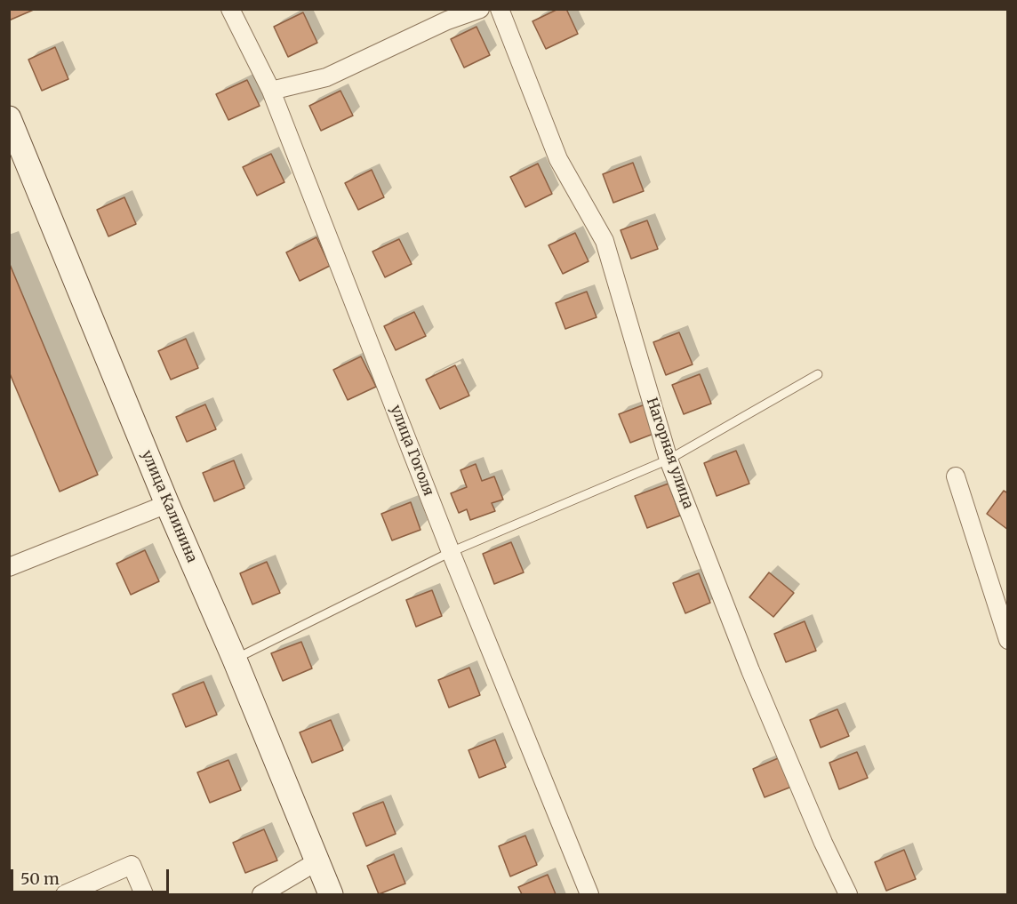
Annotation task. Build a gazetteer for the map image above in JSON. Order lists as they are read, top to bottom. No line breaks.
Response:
{"streets":{"street":["улица Гоголя","Нагорная улица","улица Калинина"]},"scale_bar":"50 m"}
